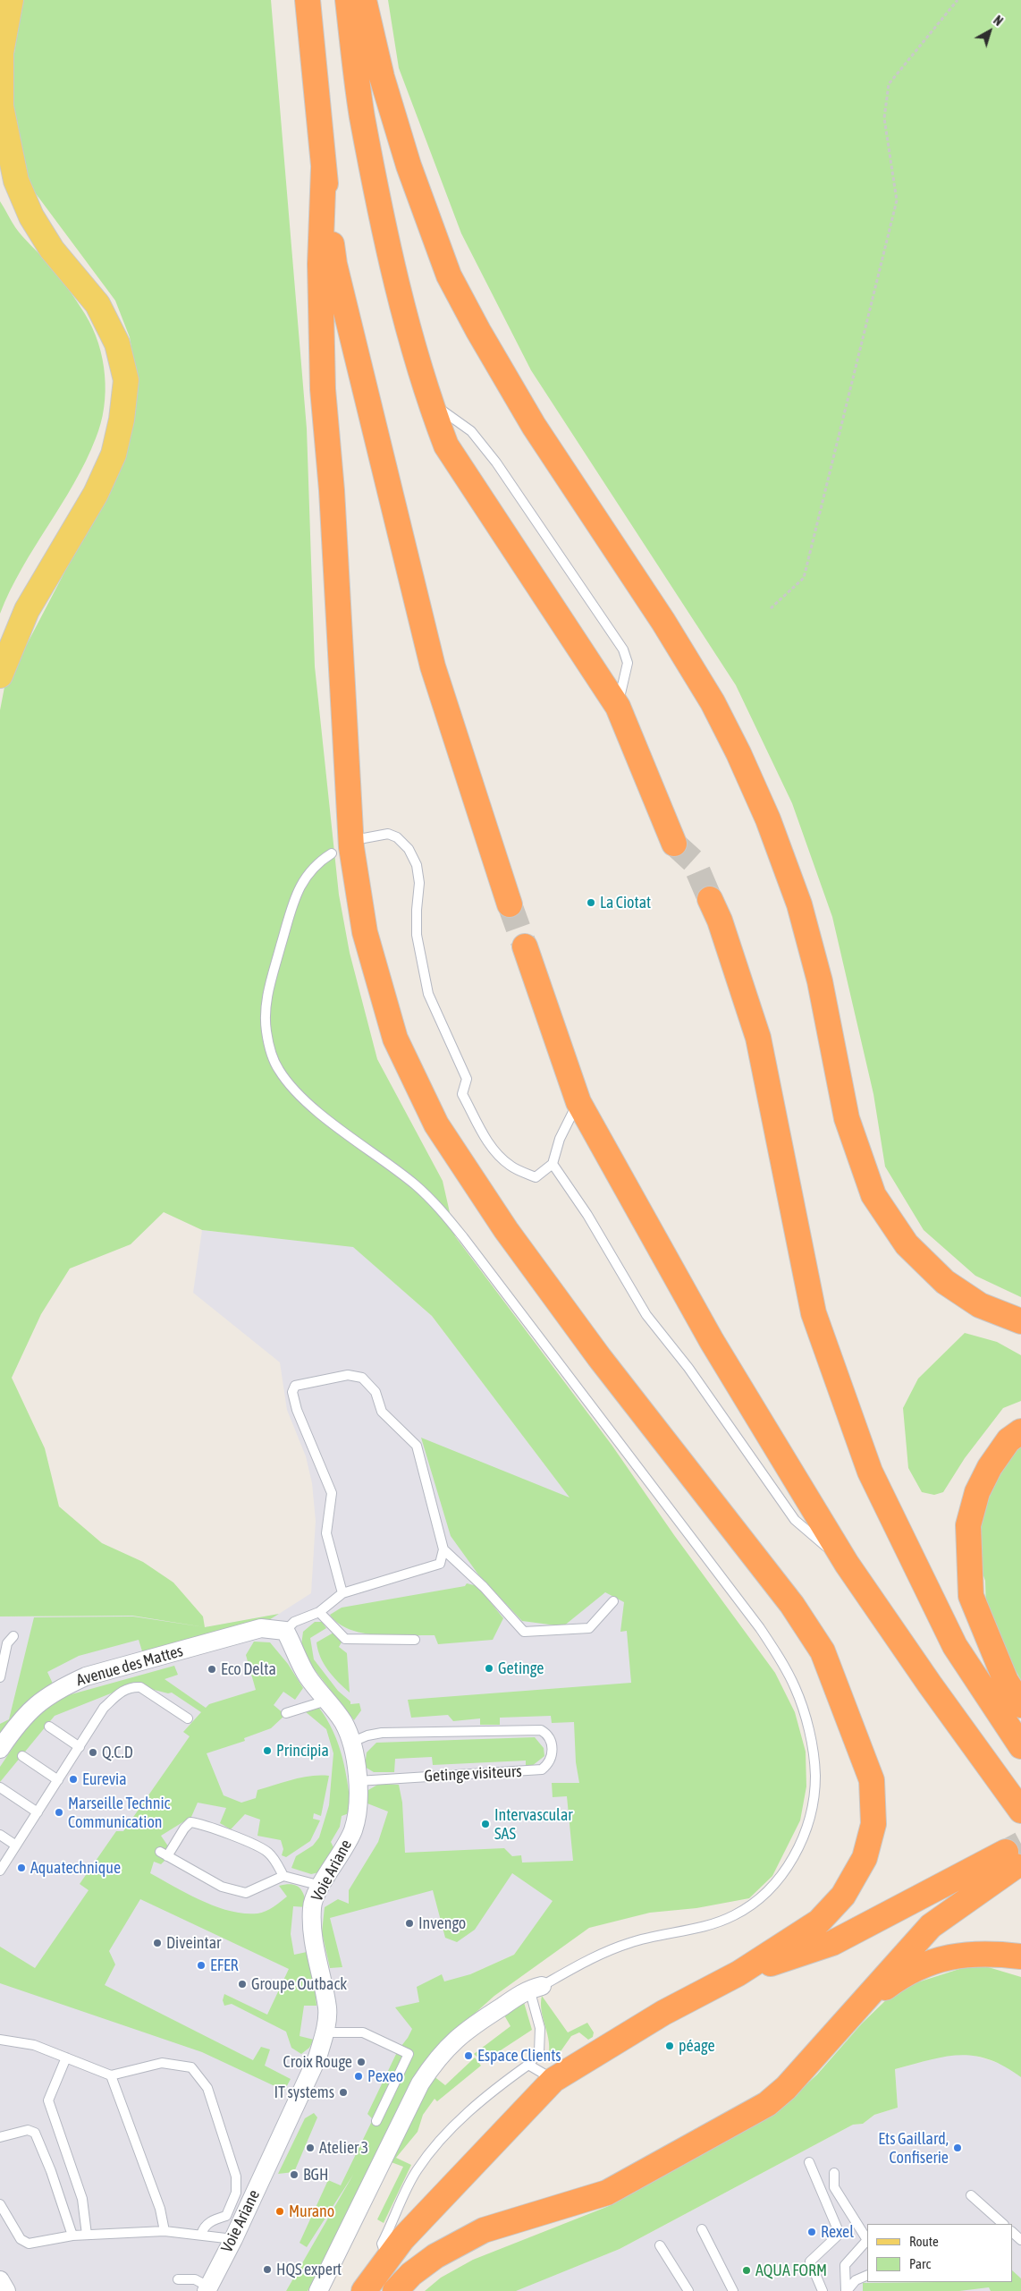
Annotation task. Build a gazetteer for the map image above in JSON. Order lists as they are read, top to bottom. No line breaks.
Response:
{"streets":{"street":["Avenue des Mattes","Voie Ariane"],"lane":["Getinge visiteurs"]},"crossings":[["Avenue des Mattes","Voie Ariane"],["Getinge visiteurs","Voie Ariane"]],"places":["La Ciotat","Getinge","Eco Delta","Principia","Q.C.D","Eurevia","Marseille Technic Communication","Intervascular SAS","Aquatechnique","Invengo","Diveintar","EFER","Groupe Outback","péage","Espace Clients","Croix Rouge","Pexeo","IT systems","Atelier 3","Ets Gaillard, Confiserie","BGH","Murano","Rexel","HQS expert","AQUA FORM"],"legend":["Route","Parc"],"north":"top right"}
